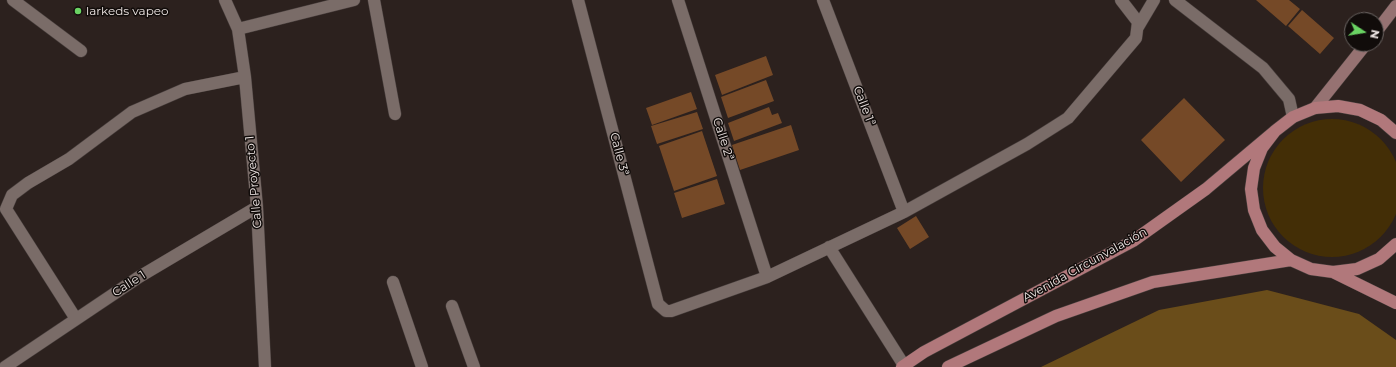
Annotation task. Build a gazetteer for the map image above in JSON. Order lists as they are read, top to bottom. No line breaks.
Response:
{"streets":{"main road":["Avenida Circunvalación"],"street":["Calle 1ª","Calle 2ª","Calle 3ª","Calle Proyecto 1","Calle 1"]},"crossings":[["Calle 2ª","Calle 3ª"],["Calle Proyecto 1","Calle 1"]],"places":["larkeds vapeo"],"north":"right"}
